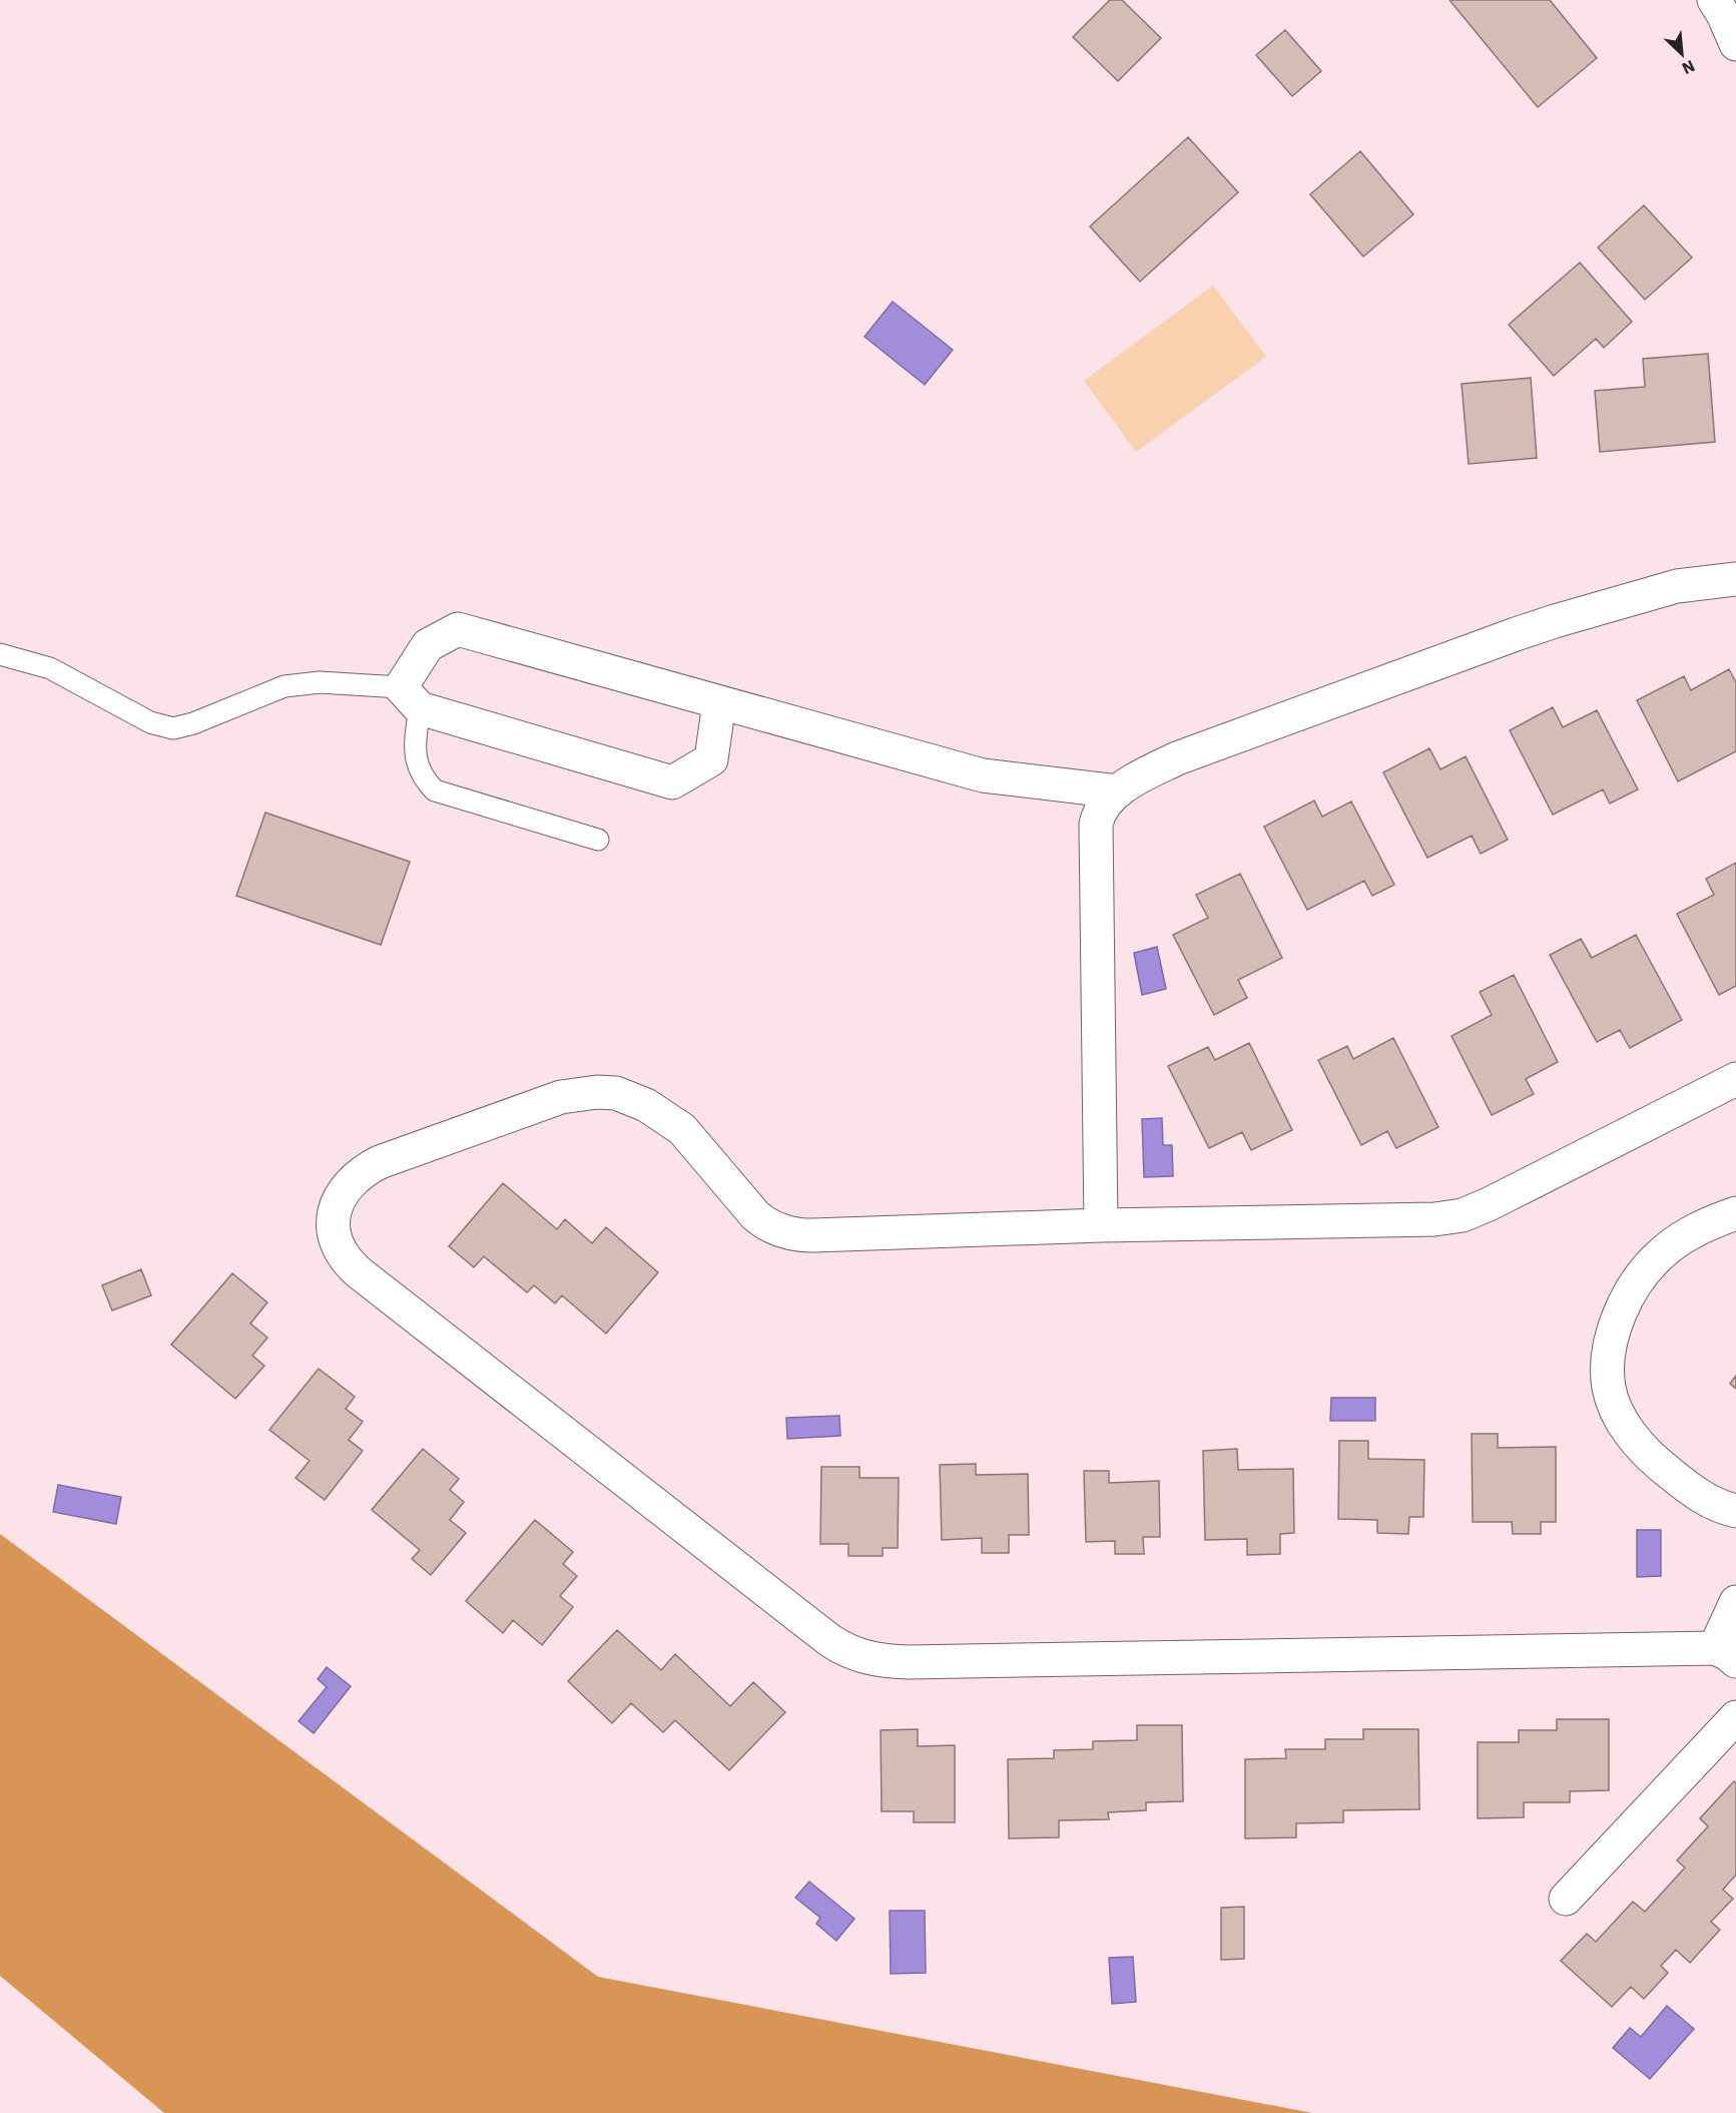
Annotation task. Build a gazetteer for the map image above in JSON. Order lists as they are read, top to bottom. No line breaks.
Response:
{"north":"bottom right"}
